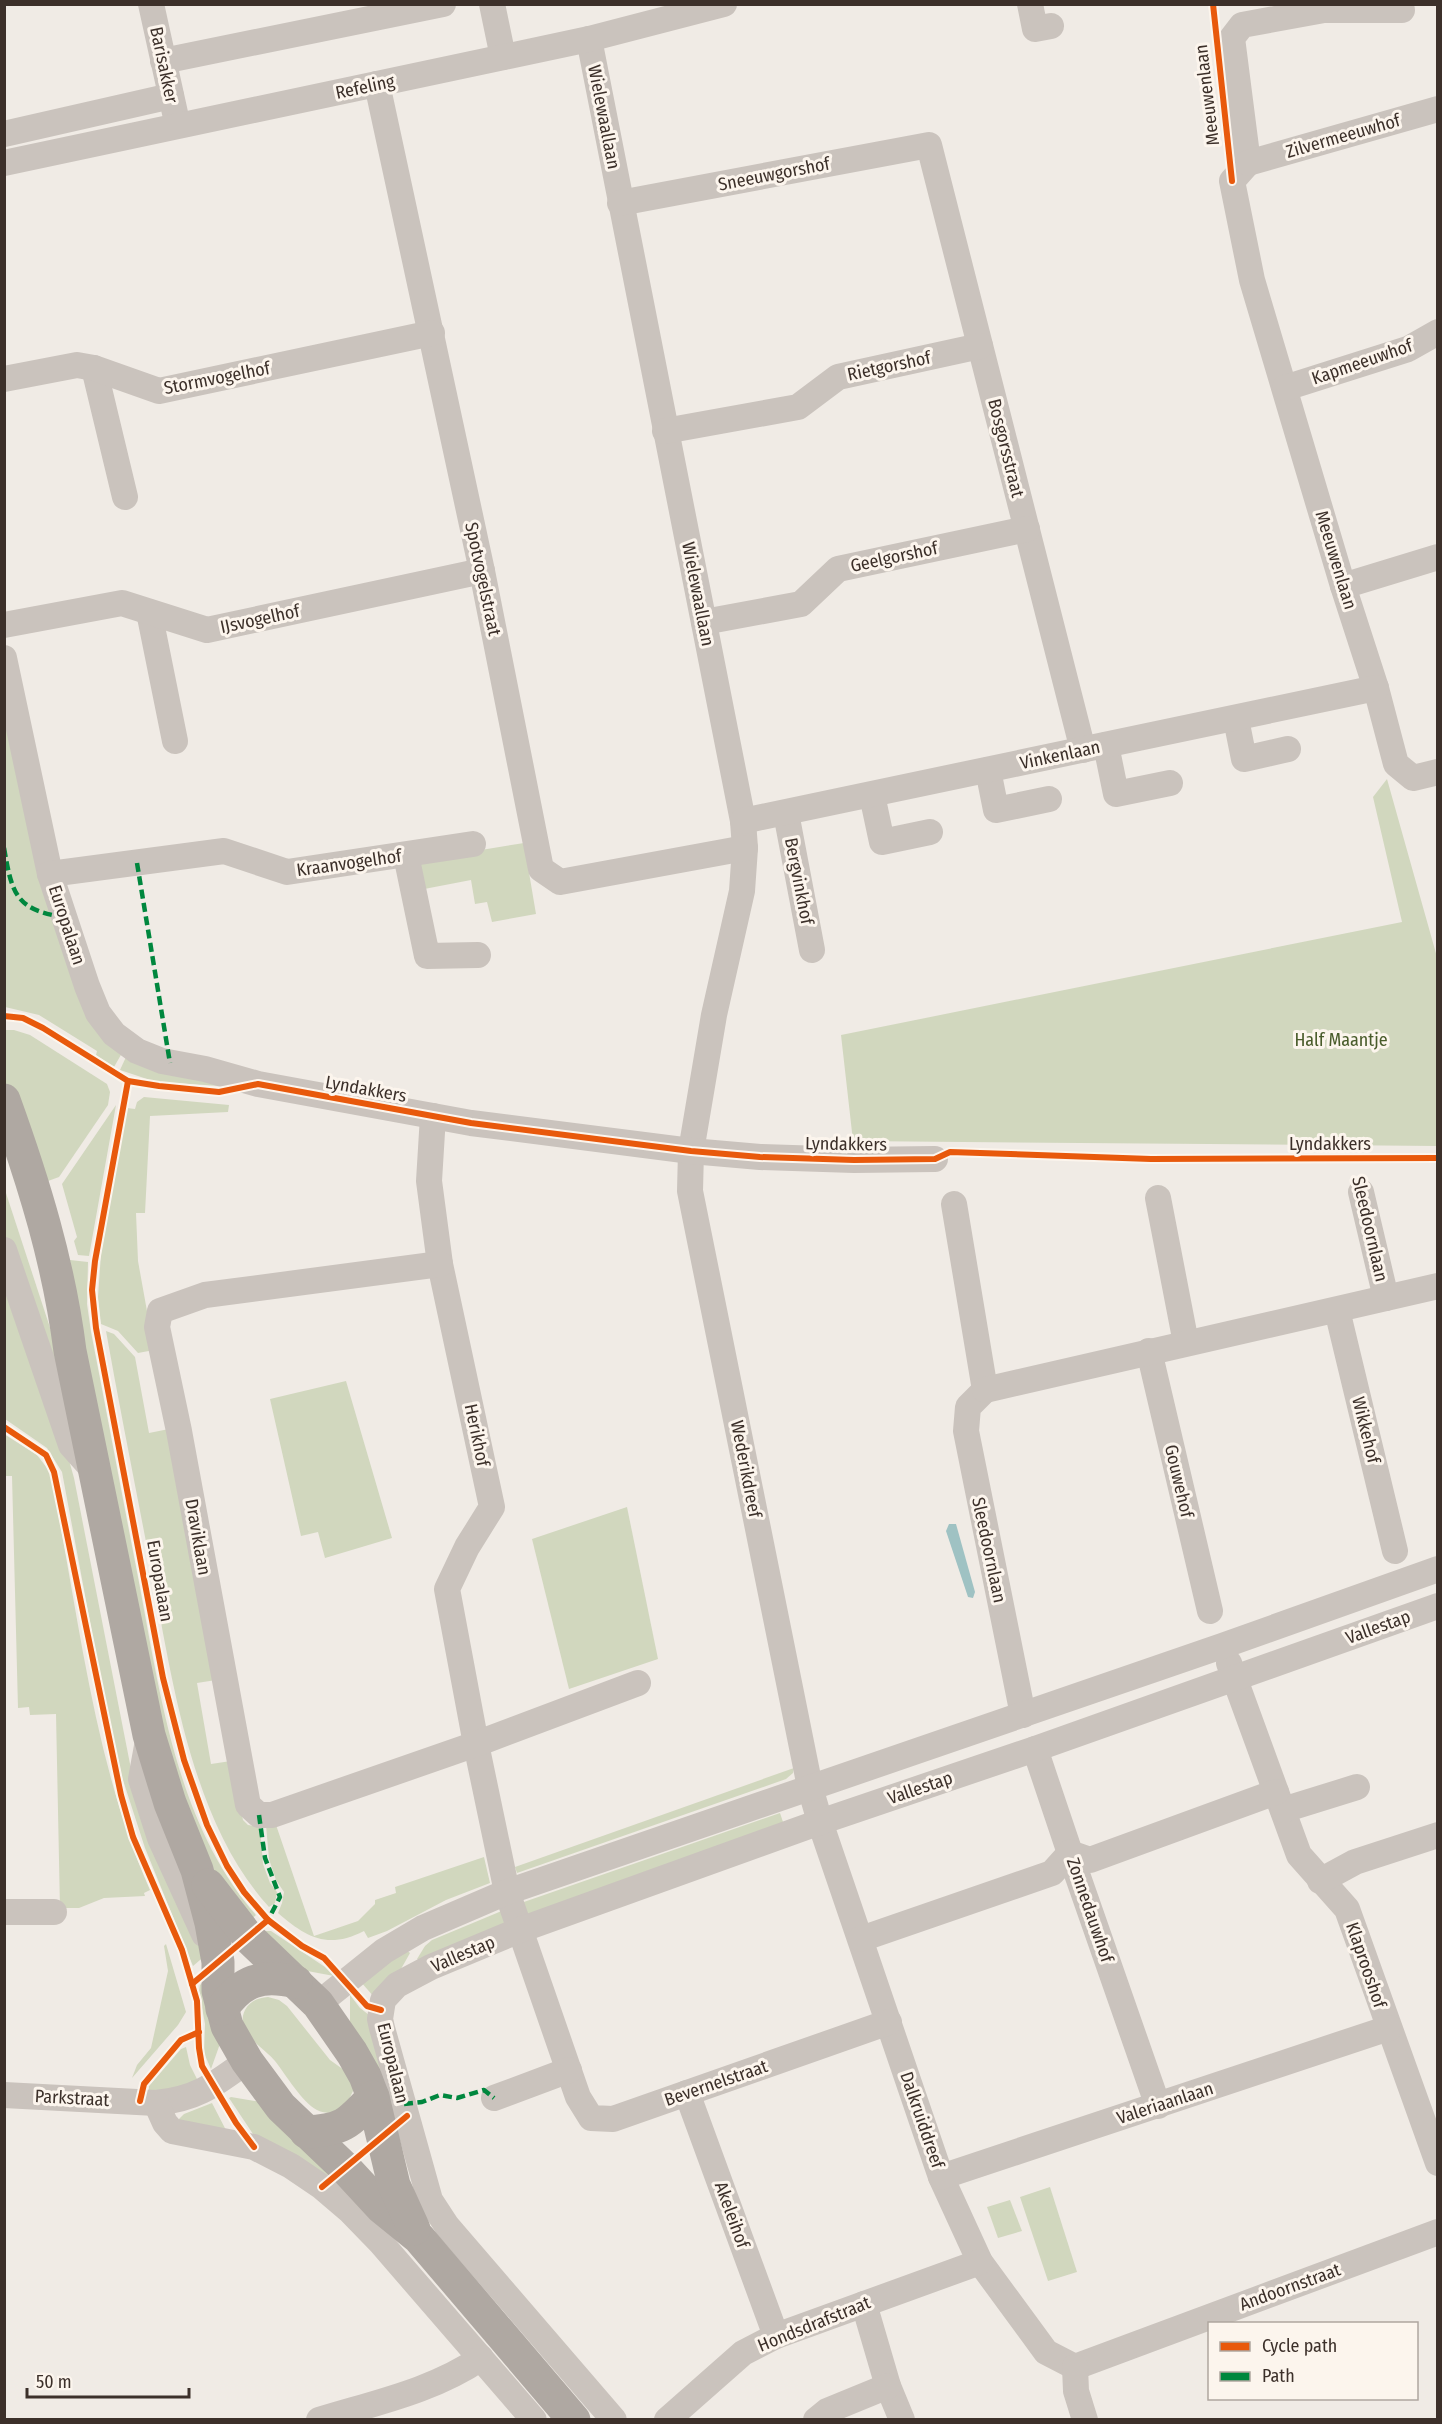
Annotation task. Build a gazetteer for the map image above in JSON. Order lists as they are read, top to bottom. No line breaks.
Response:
{"streets":{"main road":["Europalaan"],"street":["Barisakker","Refeling","Meeuwenlaan","Wielewaallaan","Zilvermeeuwhof","Sneeuwgorshof","Kapmeeuwhof","Rietgorshof","Stormvogelhof","Bosgorsstraat","Geelgorshof","Spotvogelstraat","IJsvogelhof","Vinkenlaan","Kraanvogelhof","Bergvinkhof","Lyndakkers","Sleedoornlaan","Wikkehof","Herikhof","Wederikdreef","Gouwehof","Draviklaan","Vallestap","Zonnedauwhof","Klaprooshof","Bevernelstraat","Parkstraat","Valeriaanlaan","Dalkruiddreef","Akeleihof","Andoornstraat","Hondsdrafstraat"]},"crossings":[["Barisakker","Refeling"],["Refeling","Wielewaallaan"],["Refeling","Spotvogelstraat"],["Meeuwenlaan","Zilvermeeuwhof"],["Meeuwenlaan","Kapmeeuwhof"],["Meeuwenlaan","Vinkenlaan"],["Wielewaallaan","Sneeuwgorshof"],["Wielewaallaan","Rietgorshof"],["Wielewaallaan","Geelgorshof"],["Wielewaallaan","Spotvogelstraat"],["Wielewaallaan","Vinkenlaan"],["Wielewaallaan","Lyndakkers"],["Wielewaallaan","Wederikdreef"],["Sneeuwgorshof","Bosgorsstraat"],["Rietgorshof","Bosgorsstraat"],["Stormvogelhof","Spotvogelstraat"],["Bosgorsstraat","Geelgorshof"],["Bosgorsstraat","Vinkenlaan"],["Spotvogelstraat","IJsvogelhof"],["Vinkenlaan","Bergvinkhof"],["Kraanvogelhof","Europalaan"],["Europalaan","Lyndakkers"],["Europalaan","Vallestap"],["Europalaan","Parkstraat"],["Lyndakkers","Herikhof"],["Lyndakkers","Wederikdreef"],["Sleedoornlaan","Wikkehof"],["Sleedoornlaan","Gouwehof"],["Sleedoornlaan","Vallestap"],["Herikhof","Draviklaan"],["Herikhof","Vallestap"],["Herikhof","Bevernelstraat"],["Wederikdreef","Vallestap"],["Wederikdreef","Dalkruiddreef"],["Vallestap","Zonnedauwhof"],["Vallestap","Klaprooshof"],["Vallestap","Bevernelstraat"],["Vallestap","Dalkruiddreef"],["Zonnedauwhof","Valeriaanlaan"],["Klaprooshof","Valeriaanlaan"],["Bevernelstraat","Dalkruiddreef"],["Bevernelstraat","Akeleihof"],["Valeriaanlaan","Dalkruiddreef"],["Dalkruiddreef","Andoornstraat"],["Dalkruiddreef","Hondsdrafstraat"],["Akeleihof","Hondsdrafstraat"]],"parks":["Half Maantje"],"legend":["Cycle path","Path"],"scale_bar":"50 m"}
